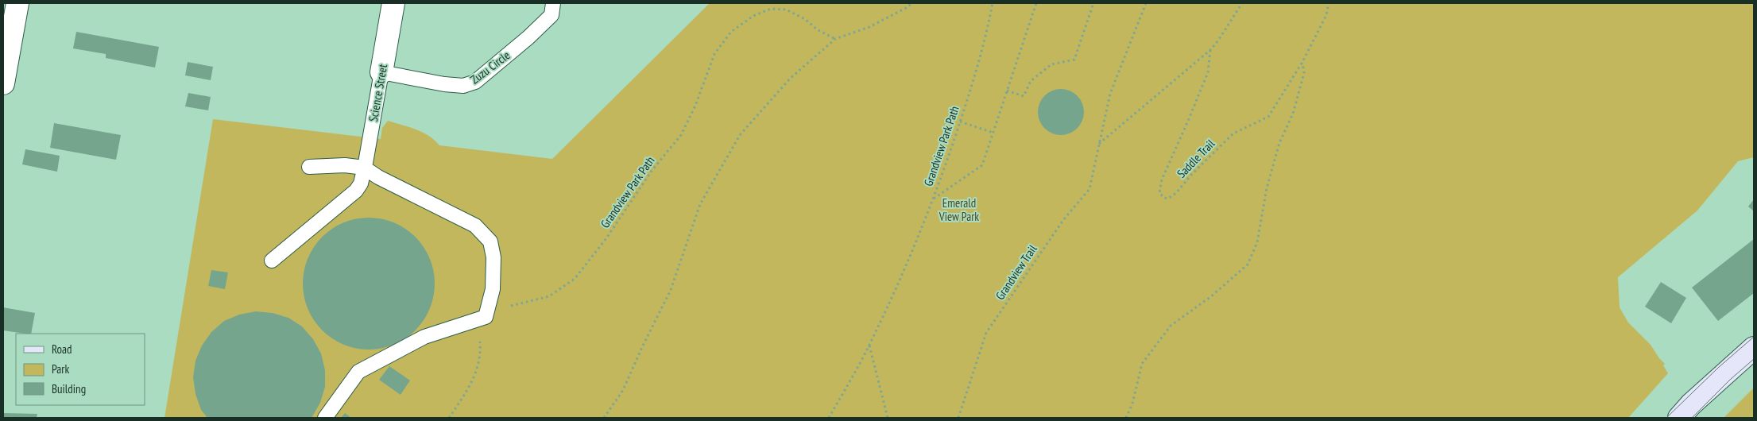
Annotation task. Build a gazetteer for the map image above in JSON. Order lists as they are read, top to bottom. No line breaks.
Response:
{"streets":{"street":["Science Street"],"lane":["Zuzu Circle"],"path":["Grandview Park Path","Saddle Trail","Grandview Trail"]},"crossings":[["Zuzu Circle","Science Street"]],"parks":["Emerald View Park"],"legend":["Road","Park","Building"]}
